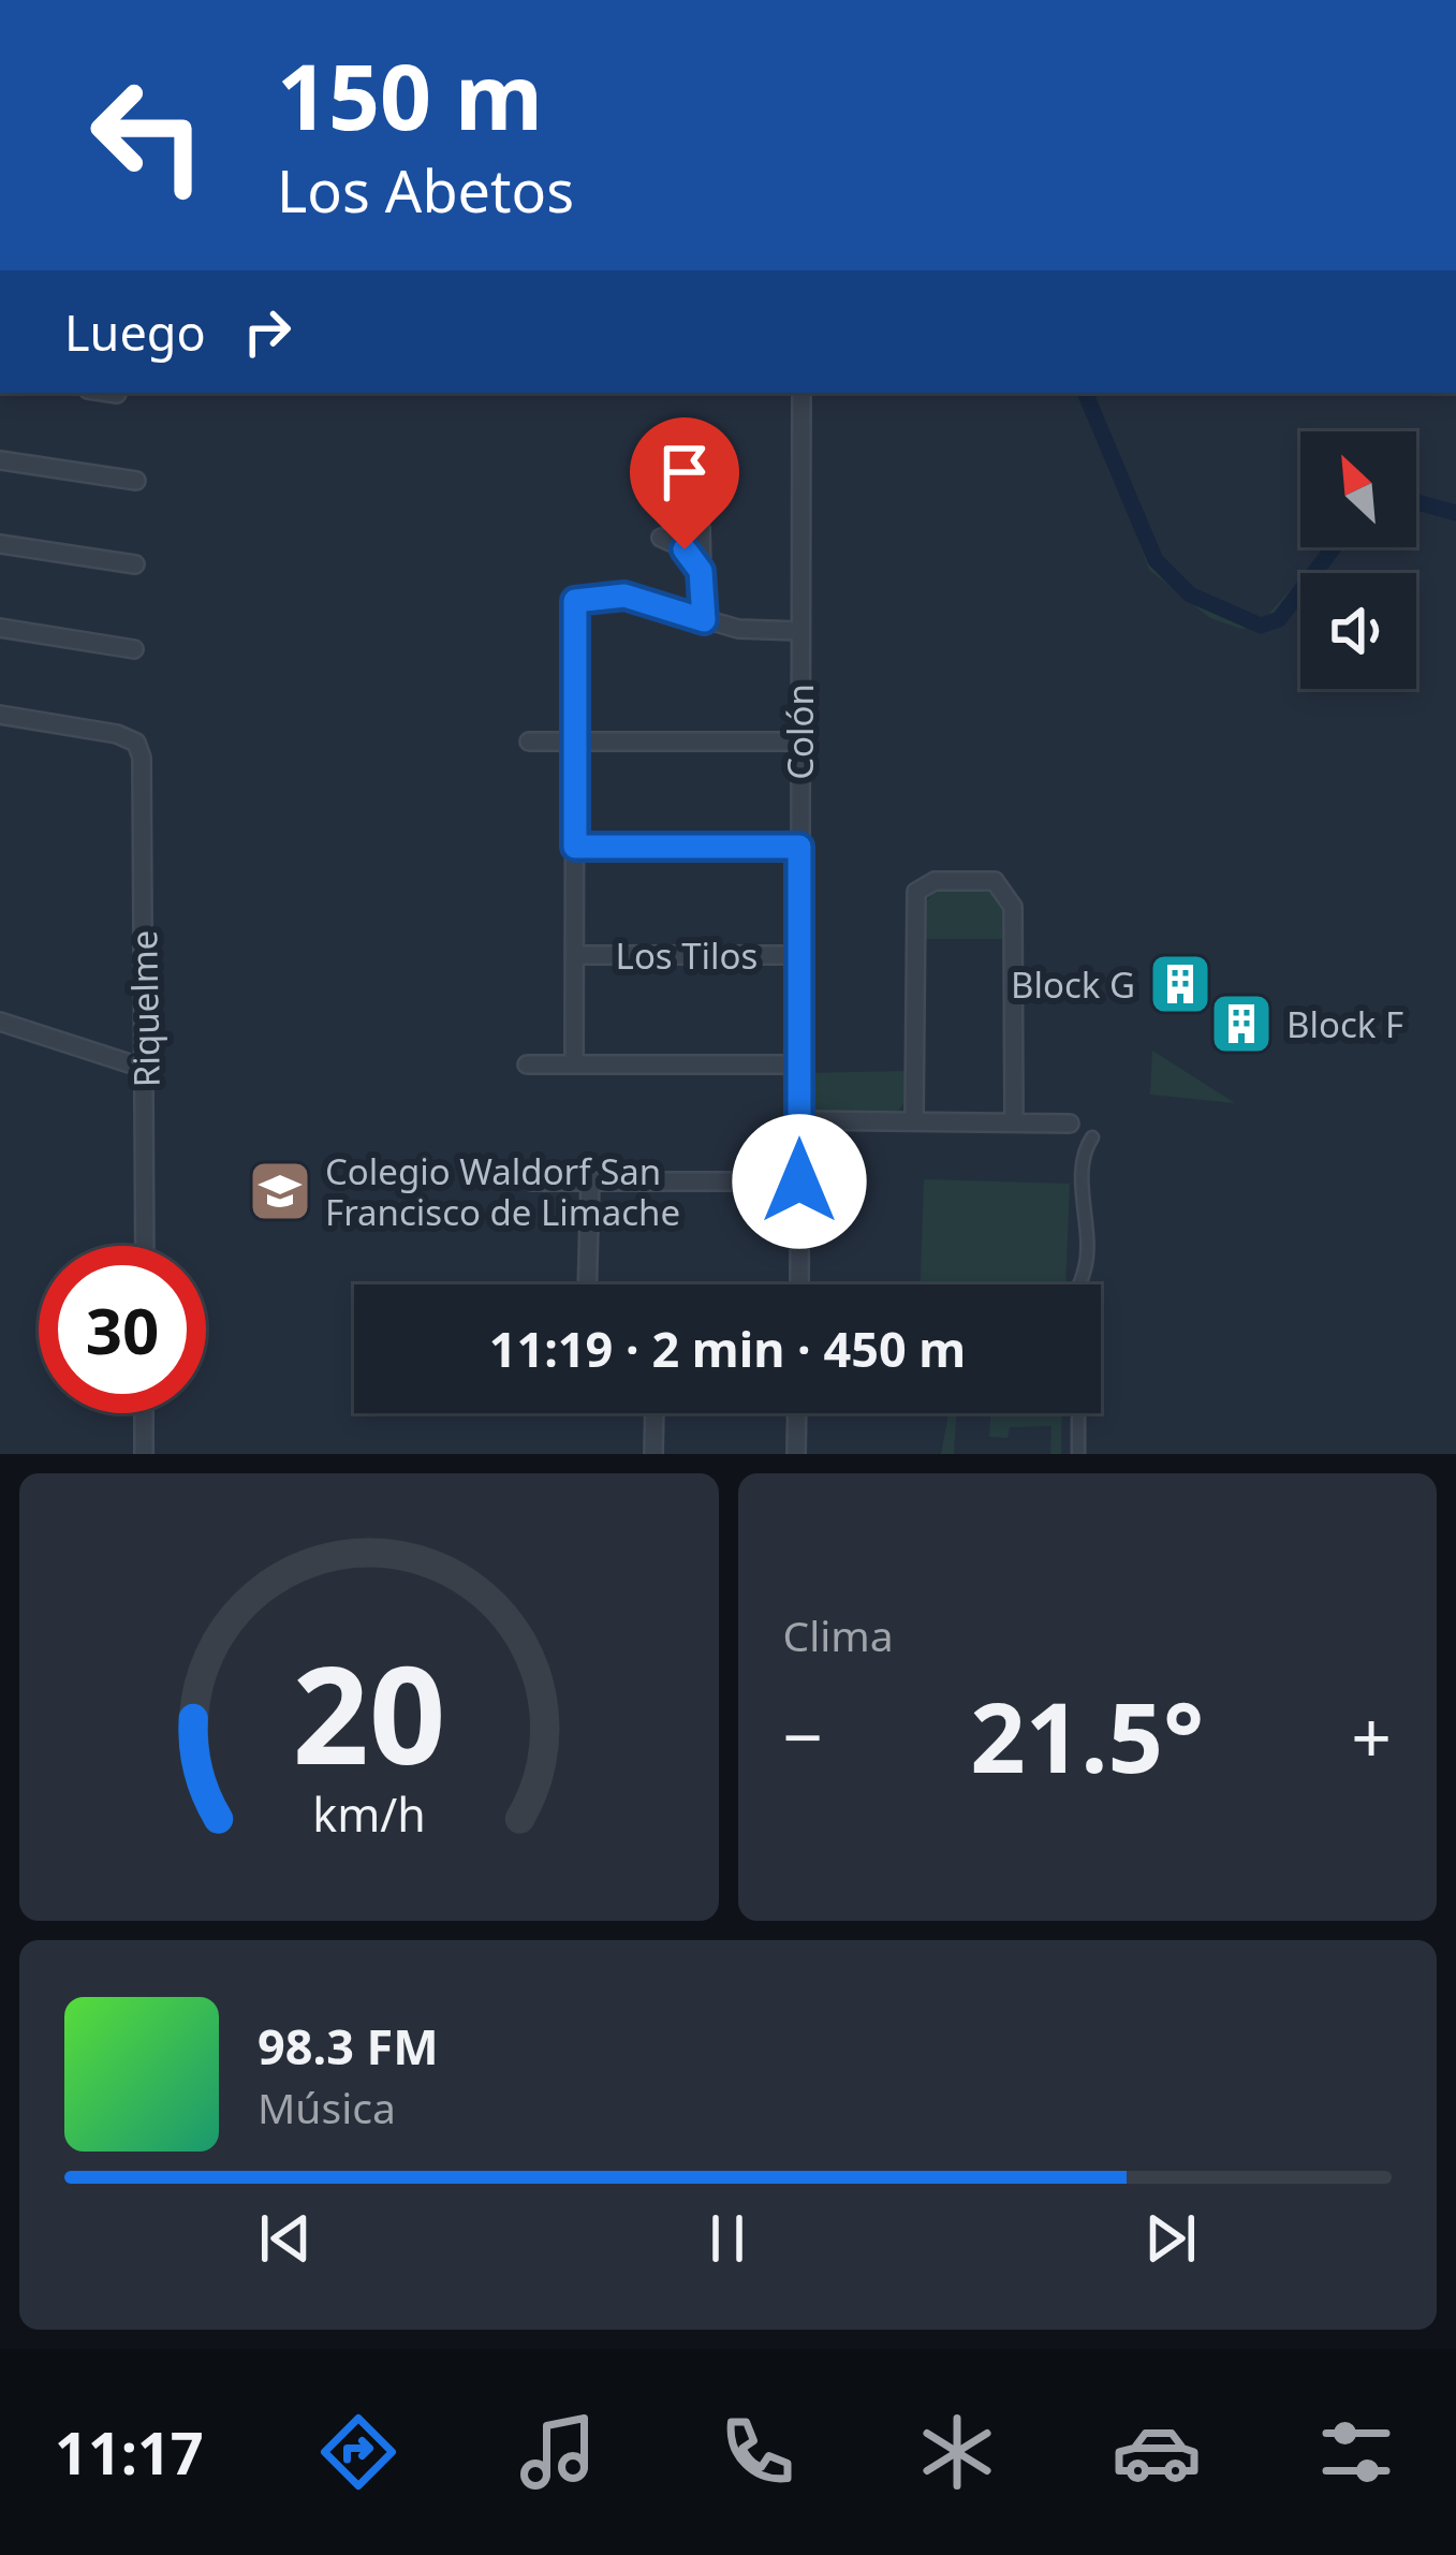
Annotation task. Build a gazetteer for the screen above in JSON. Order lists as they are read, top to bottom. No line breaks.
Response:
{"streets":{"street":["Colón","Los Tilos","Riquelme"]},"crossings":[["Colón","Los Tilos"]],"places":{"building":["Block G","Block F"],"school or university":["Colegio Waldorf San Francisco de Limache"]},"north":"top left","page":{"turn":["150 m","Los Abetos"],"then":"Luego","limit":"30","trip":"11:19 · 2 min · 450 m","tile":"Clima","heat":["−","21.5°","+"],"song":["98.3 FM","Música"],"tabs":"11:17","gauge":["20","km/h"]}}
